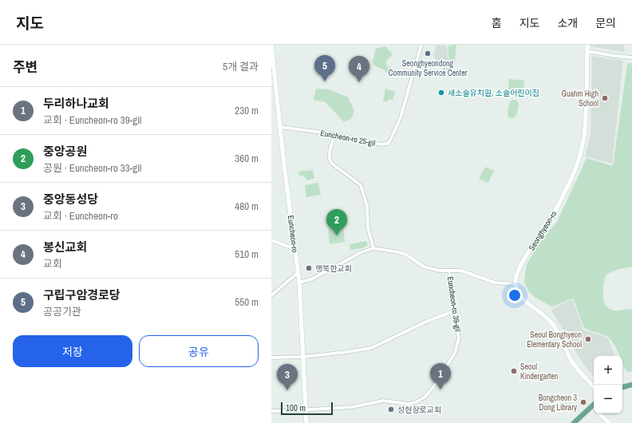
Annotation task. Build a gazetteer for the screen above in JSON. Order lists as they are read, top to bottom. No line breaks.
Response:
{"streets":{"street":["Euncheon-ro 25-gil","Seonghyeon-ro","Euncheon-ro","Euncheon-ro 39-gil"]},"crossings":[["Euncheon-ro 25-gil","Euncheon-ro"],["Euncheon-ro","Euncheon-ro 39-gil"]],"places":["Seonghyeondong Community Service Center","새소슬유치원, 소슬어린이집","Guahm High School","행복한교회","Seoul Bonghyeon Elementary School","Seoul Kindergarten","Bongcheon 3 Dong Library","성현장로교회"],"scale_bar":"100 m","page":{"header":"지도","nav":["홈","지도","소개","문의"],"heading":["주변","5개 결과"],"pins":["5","4","2","1","3"],"list":[{"mark":"1","name":"두리하나교회","note":"교회 · Euncheon-ro 39-gil","value":"230 m"},{"mark":"2","name":"중앙공원","note":"공원 · Euncheon-ro 33-gil","value":"360 m"},{"mark":"3","name":"중앙동성당","note":"교회 · Euncheon-ro","value":"480 m"},{"mark":"4","name":"봉신교회","note":"교회","value":"510 m"},{"mark":"5","name":"구립구암경로당","note":"공공기관","value":"550 m"}],"buttons":["저장","공유"],"map_buttons":["+","−"],"scale":"100 m"}}
